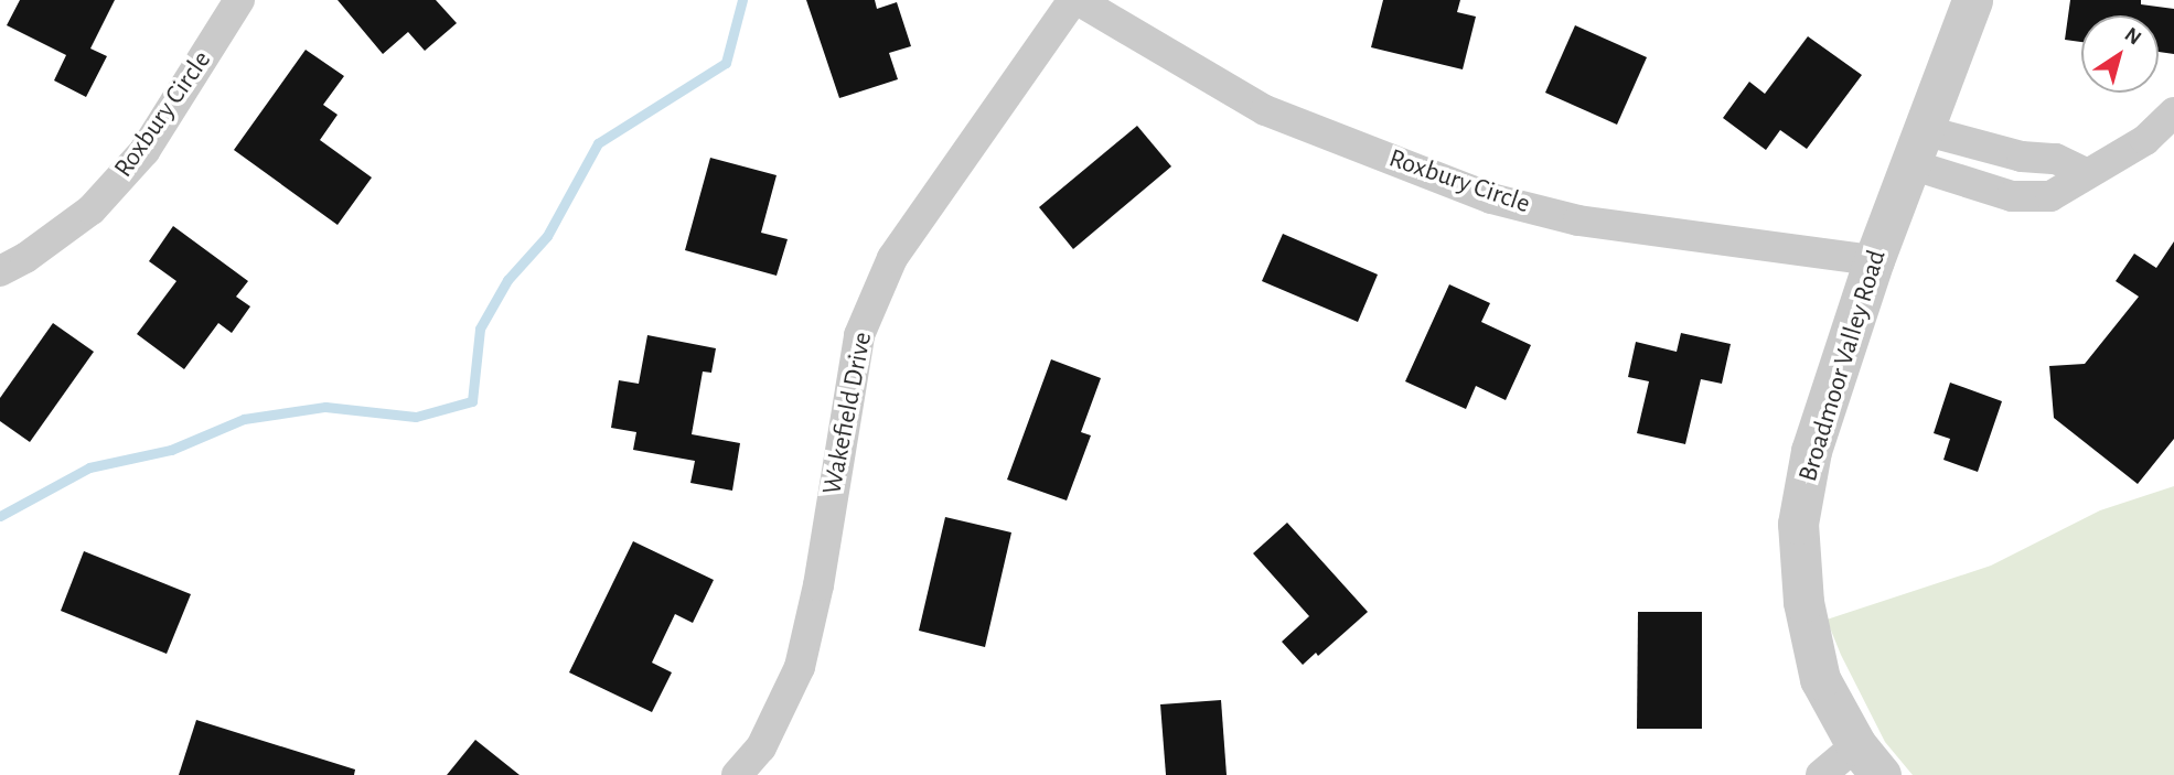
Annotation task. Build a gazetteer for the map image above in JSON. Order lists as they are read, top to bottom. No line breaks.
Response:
{"streets":{"street":["Roxbury Circle","Broadmoor Valley Road","Wakefield Drive"]},"crossings":[["Roxbury Circle","Broadmoor Valley Road"],["Roxbury Circle","Wakefield Drive"]],"north":"top right"}
